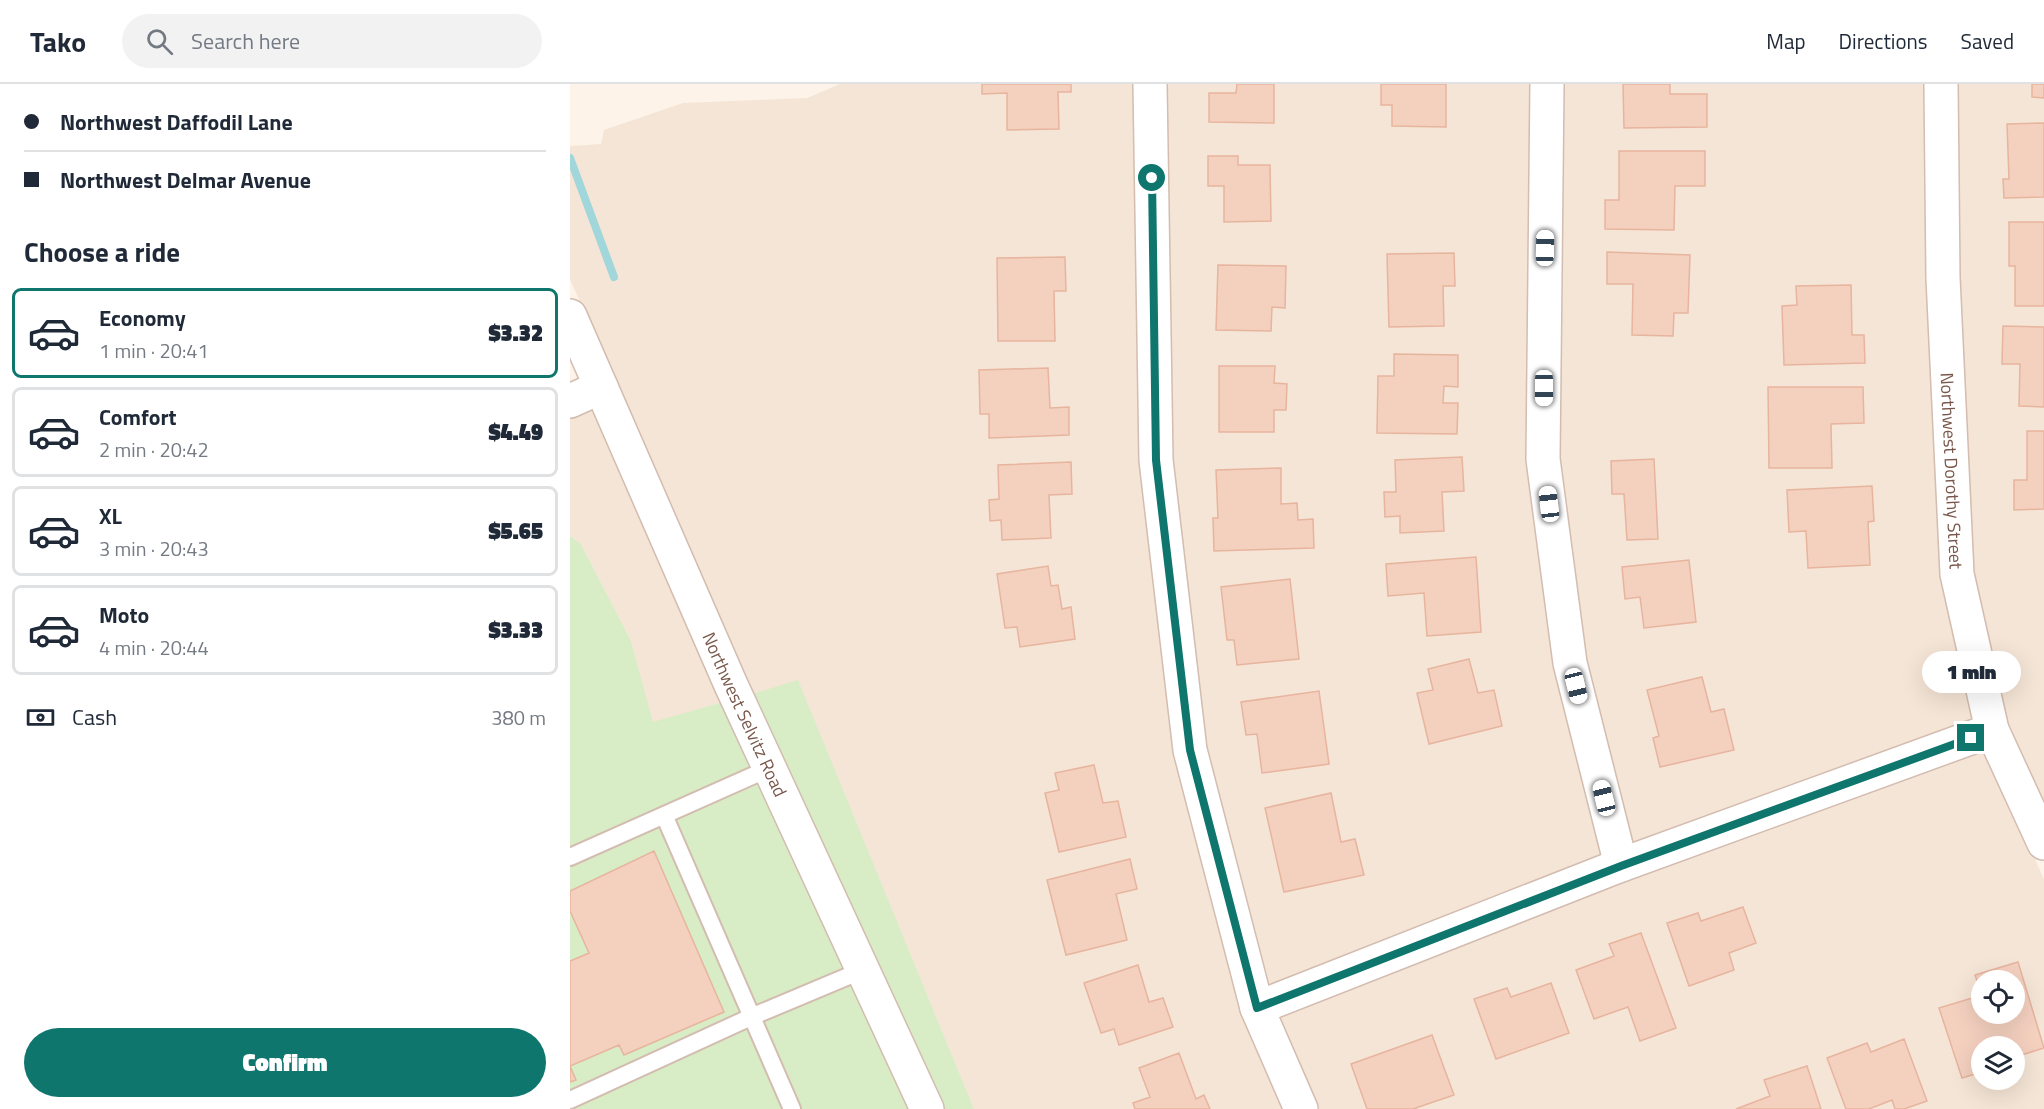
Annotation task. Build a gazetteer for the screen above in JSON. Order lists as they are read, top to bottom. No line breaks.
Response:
{"streets":{"street":["Northwest Dorothy Street","Northwest Selvitz Road"]},"page":{"header":"Tako","search":"Search here","nav":["Map","Directions","Saved"],"banner":["Northwest Daffodil Lane","Northwest Delmar Avenue"],"heading":"Choose a ride","list":[{"name":"Economy","note":"1 min · 20:41","value":"$3.32"},{"name":"Comfort","note":"2 min · 20:42","value":"$4.49"},{"name":"XL","note":"3 min · 20:43","value":"$5.65"},{"name":"Moto","note":"4 min · 20:44","value":"$3.33"}],"bubble":"1 min","pay":["Cash","380 m"],"buttons":"Confirm"}}
